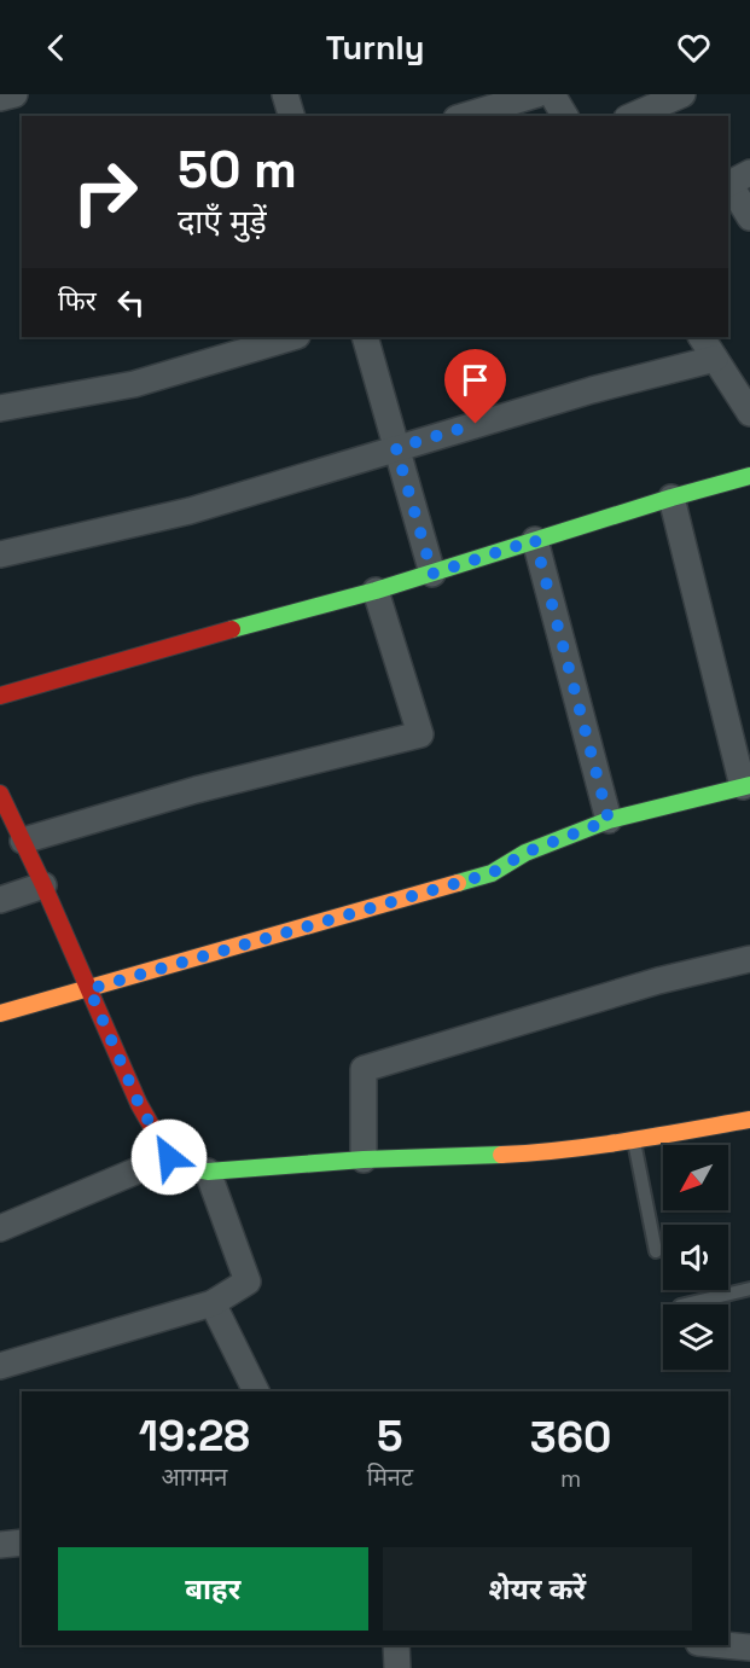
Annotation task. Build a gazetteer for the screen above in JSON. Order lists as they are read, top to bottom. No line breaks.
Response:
{"north":"bottom left","page":{"header":"Turnly","turn":["50 m","दाएँ मुड़ें"],"then":"फिर","eta":["19:28","आगमन","5","मिनट","360","m"],"buttons":["बाहर","शेयर करें"]}}
